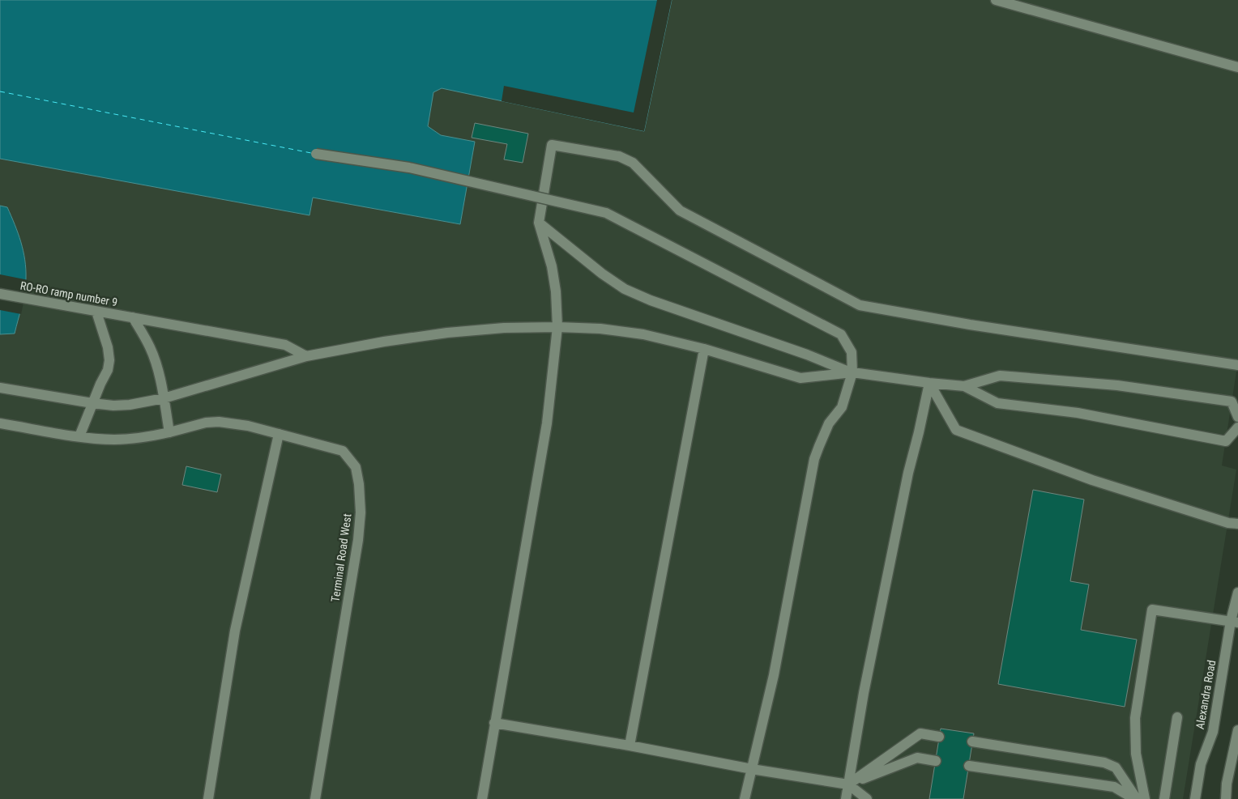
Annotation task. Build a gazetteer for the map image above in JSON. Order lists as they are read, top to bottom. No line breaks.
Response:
{"streets":{"street":["RO-RO ramp number 9","Terminal Road West","Alexandra Road"]}}
